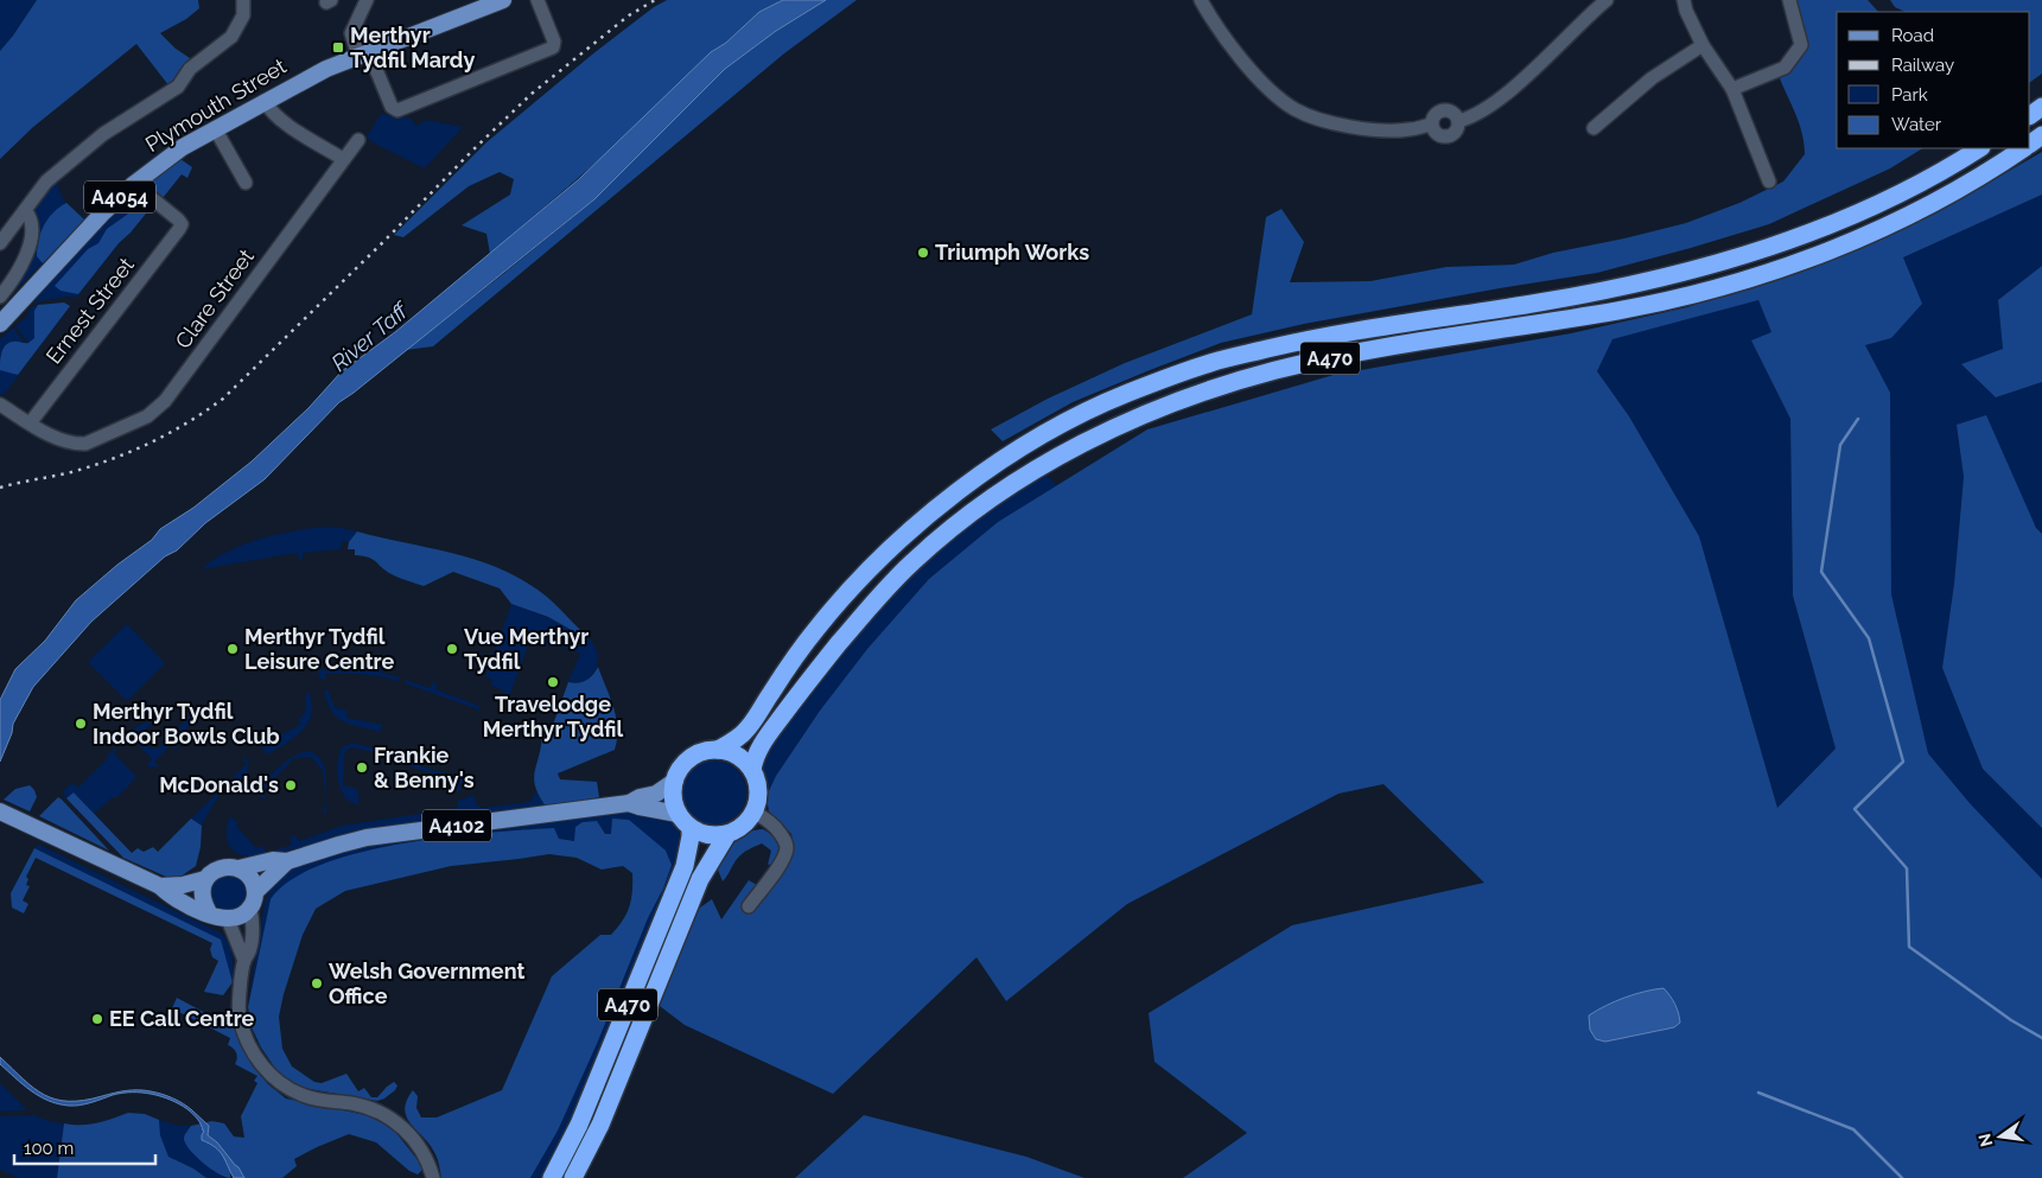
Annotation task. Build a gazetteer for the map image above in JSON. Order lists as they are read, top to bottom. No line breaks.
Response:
{"streets":{"highway":["A470"],"main road":["Plymouth Street","A4054","A4102"],"street":["Clare Street","Ernest Street"]},"crossings":[["Plymouth Street","Ernest Street"],["Clare Street","Ernest Street"],["A470","A4102"]],"water":["River Taff"],"places":{"transit":["Merthyr Tydfil Mardy"],"other":["Triumph Works","Merthyr Tydfil Leisure Centre","Vue Merthyr Tydfil","Travelodge Merthyr Tydfil","Merthyr Tydfil Indoor Bowls Club","Frankie & Benny's","McDonald's","Welsh Government Office","EE Call Centre"]},"legend":["Road","Railway","Park","Water"],"scale_bar":"100 m","north":"left"}
